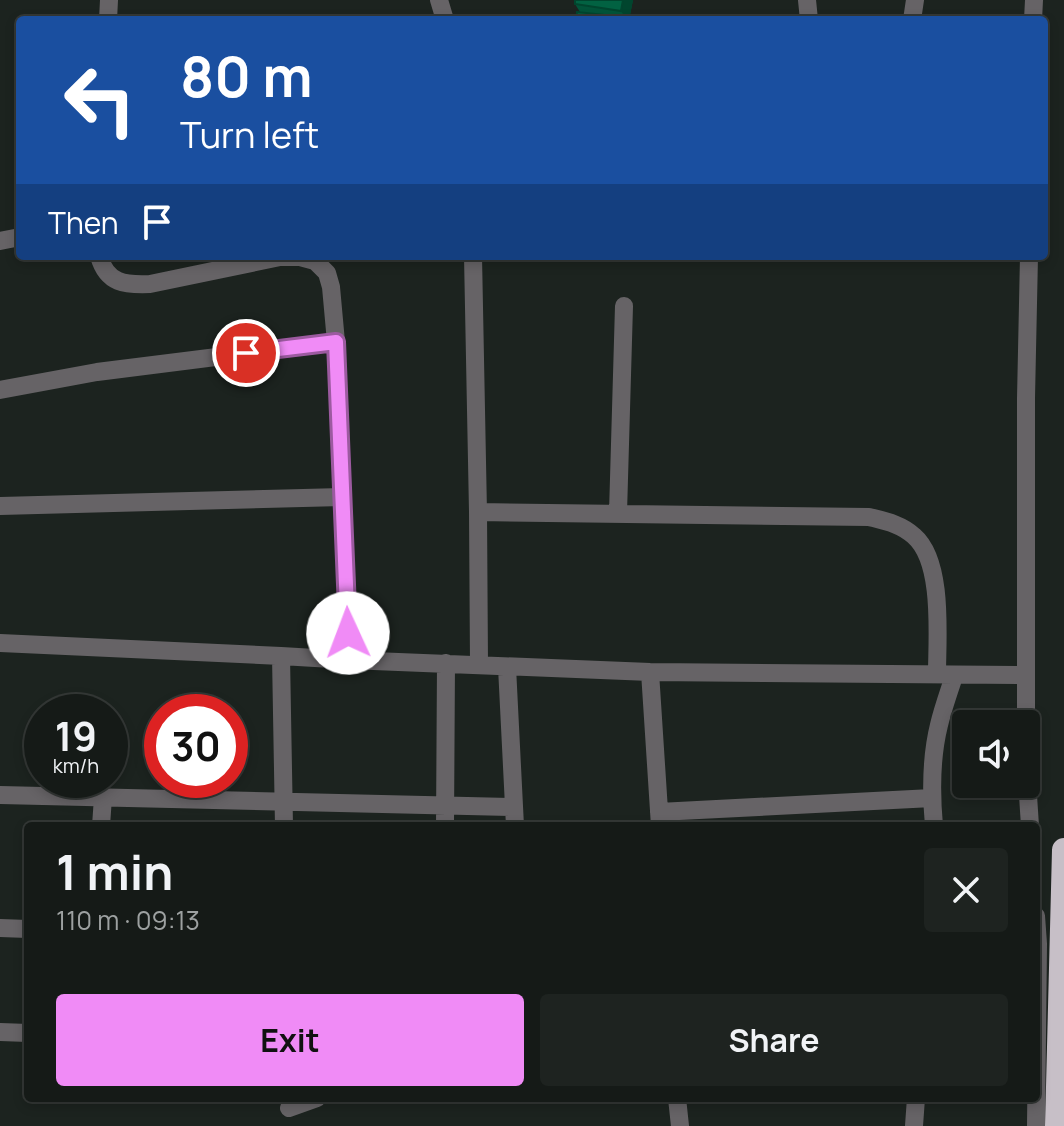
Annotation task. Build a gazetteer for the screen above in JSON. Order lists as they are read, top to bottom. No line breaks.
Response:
{"page":{"turn":["80 m","Turn left"],"then":"Then","speed":"19 km/h","limit":"30","heading":["1 min","110 m · 09:13"],"buttons":["Exit","Share"]}}
